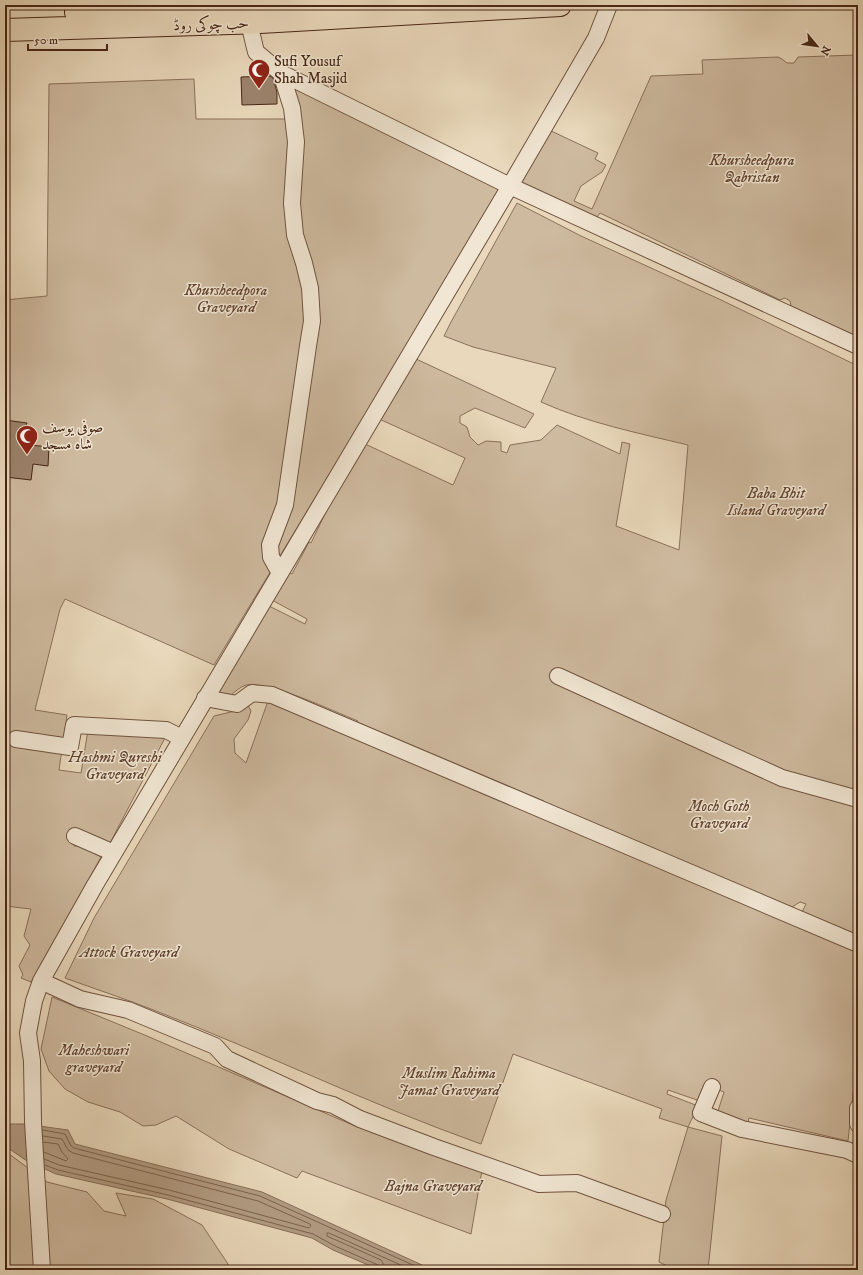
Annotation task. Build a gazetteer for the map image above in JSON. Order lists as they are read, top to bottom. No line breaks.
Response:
{"streets":{"highway":["حب چوکی روڈ"]},"parks":["Khursheedpura Qabristan","Khursheedpora Graveyard","Baba Bhit Island Graveyard","Hashmi Qureshi Graveyard","Moch Goth Graveyard","Attock Graveyard","Maheshwari graveyard","Muslim Rahima Jamat Graveyard","Bajna Graveyard"],"places":{"mosque":["Sufi Yousuf Shah Masjid","صوفی یوسف شاہ مسجد"]},"scale_bar":"50 m","north":"bottom right"}
